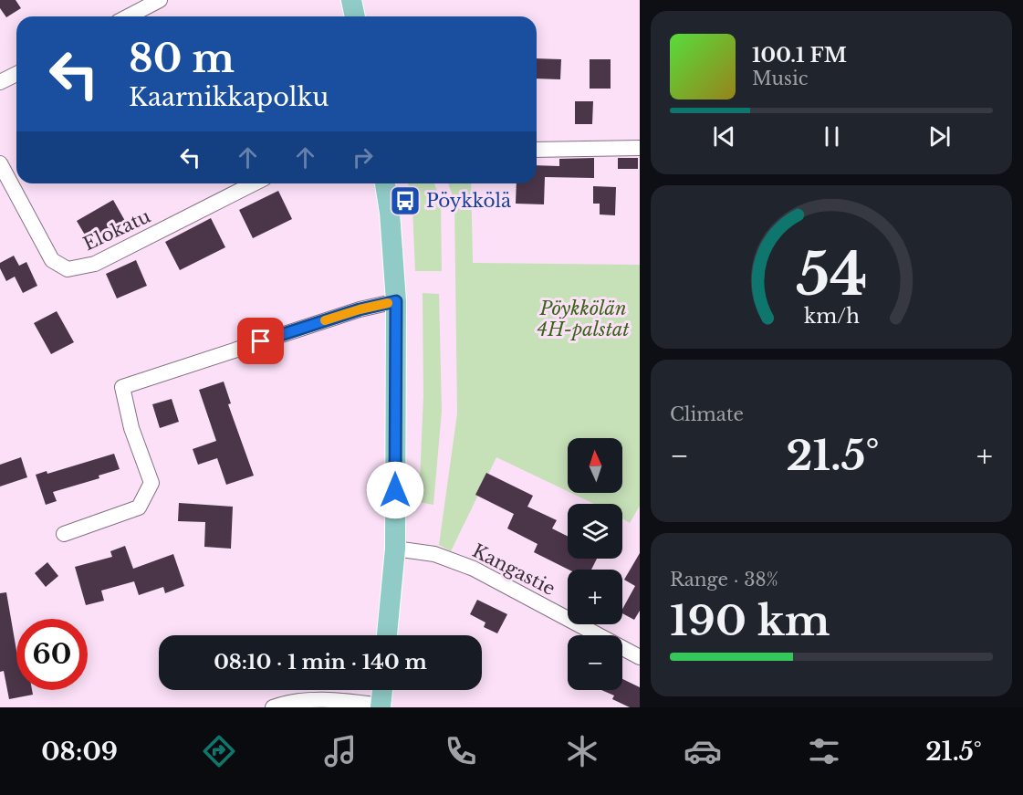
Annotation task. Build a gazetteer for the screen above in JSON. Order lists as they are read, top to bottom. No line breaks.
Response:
{"streets":{"street":["Elokatu","Kangastie"]},"parks":["Pöykkölän 4H-palstat"],"places":{"bus stop":["Pöykkölä"]},"north":"top","page":{"turn":["80 m","Kaarnikkapolku"],"song":["100.1 FM","Music"],"tile":["Climate",["Range · 38%","190 km"]],"heat":["−","21.5°","+"],"map_buttons":["+","−"],"limit":"60","trip":"08:10 · 1 min · 140 m","tabs":["08:09","21.5°"],"gauge":["54","km/h"]}}
